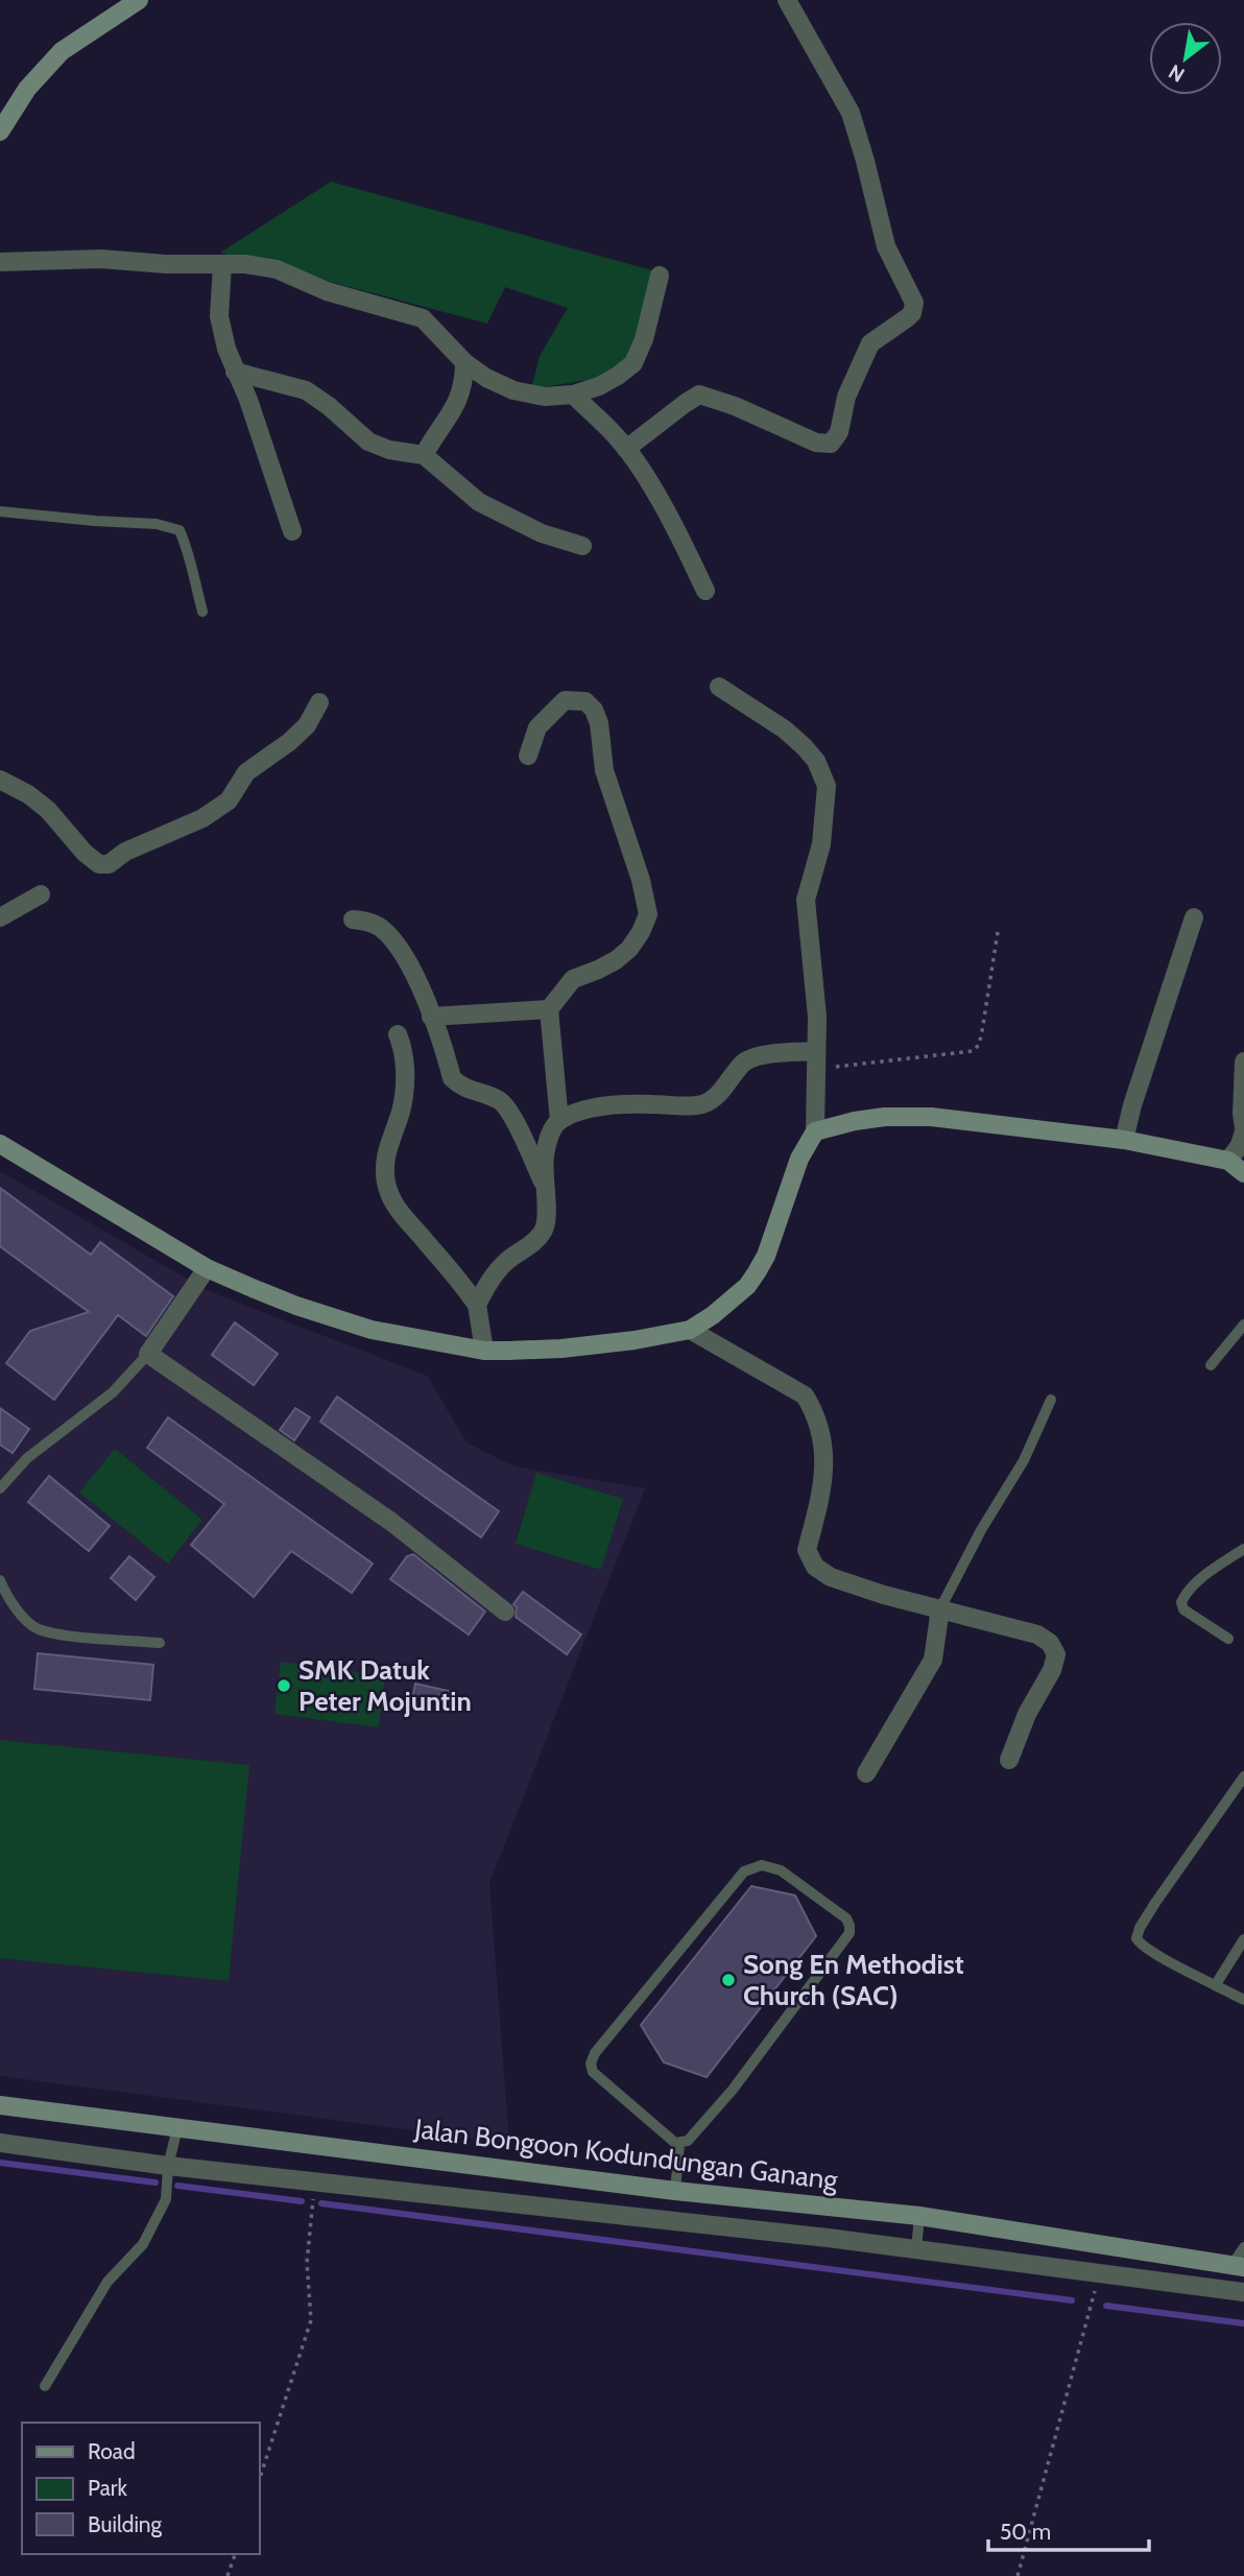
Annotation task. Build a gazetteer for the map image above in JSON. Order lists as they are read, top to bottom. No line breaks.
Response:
{"streets":{"street":["Jalan Bongoon Kodundungan Ganang"]},"places":["SMK Datuk Peter Mojuntin","Song En Methodist Church (SAC)"],"legend":["Road","Park","Building"],"scale_bar":"50 m","north":"bottom left"}
